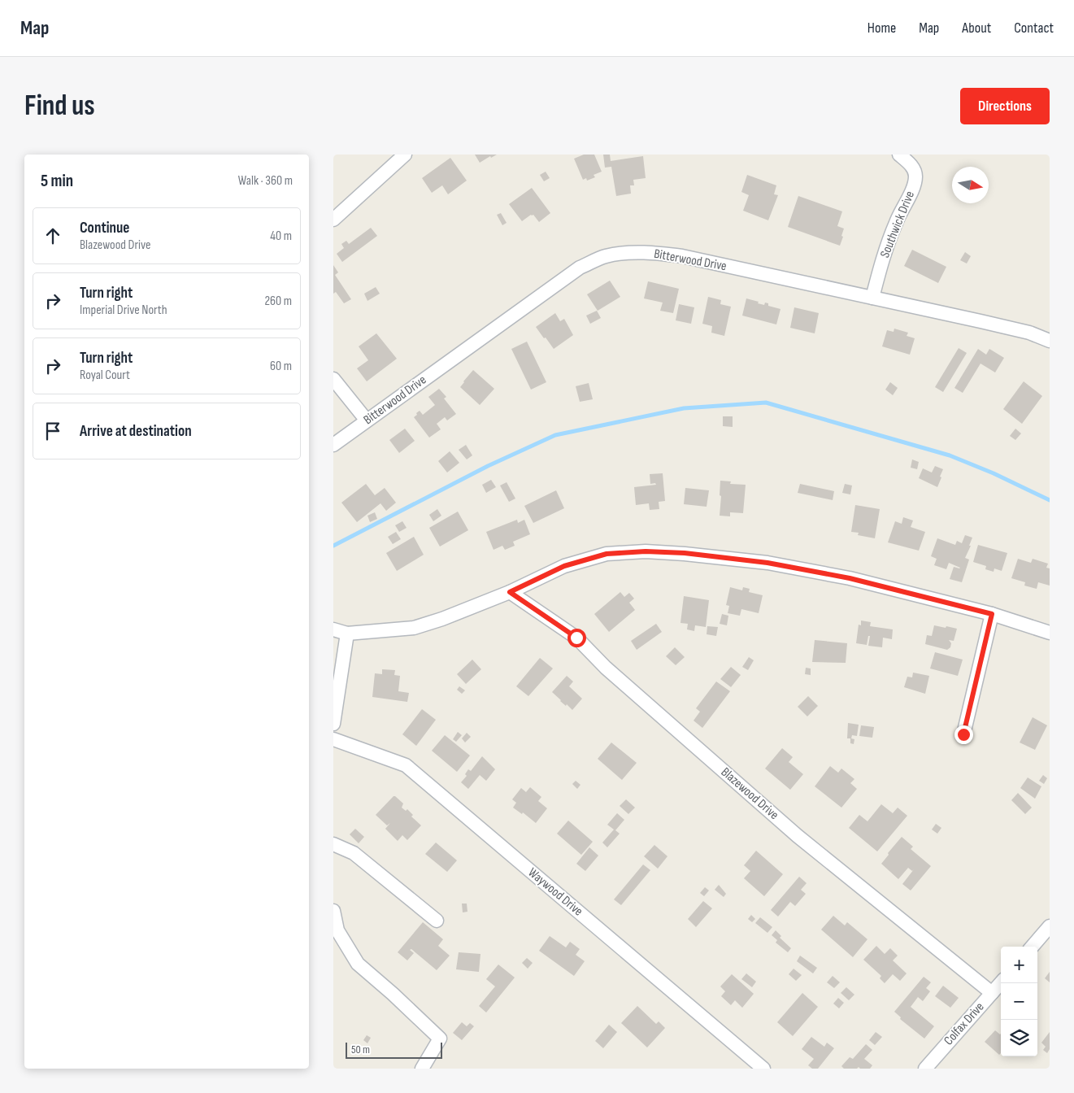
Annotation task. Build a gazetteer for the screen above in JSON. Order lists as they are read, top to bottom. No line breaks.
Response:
{"streets":{"street":["Southwick Drive","Bitterwood Drive","Blazewood Drive","Waywood Drive","Colfax Drive"]},"crossings":[["Southwick Drive","Bitterwood Drive"],["Blazewood Drive","Colfax Drive"]],"scale_bar":"50 m","north":"right","page":{"header":"Map","nav":["Home","Map","About","Contact"],"buttons":"Directions","title":"Find us","heading":["5 min","Walk · 360 m"],"list":[["Continue","Blazewood Drive","40 m"],["Turn right","Imperial Drive North","260 m"],["Turn right","Royal Court","60 m"],"Arrive at destination"],"map_buttons":["+","−"],"scale":"50 m"}}
